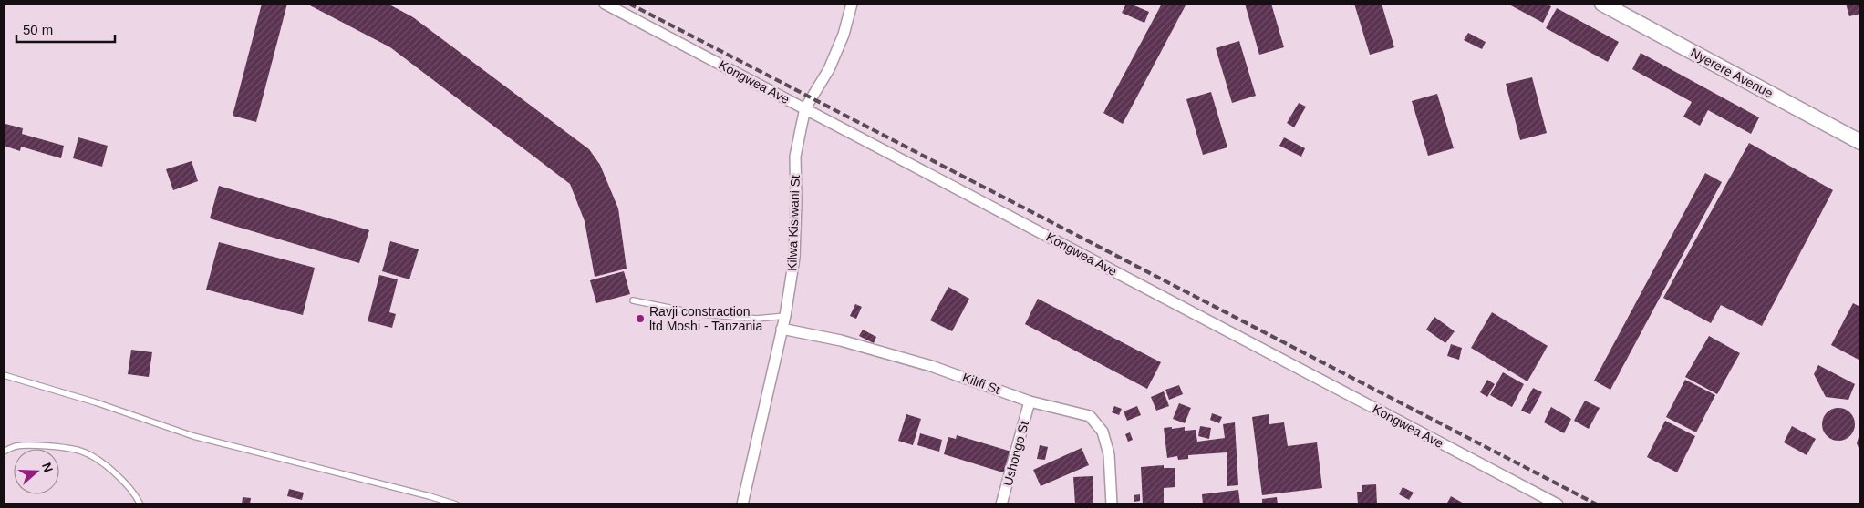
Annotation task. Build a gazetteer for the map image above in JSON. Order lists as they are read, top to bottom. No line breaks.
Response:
{"streets":{"street":["Nyerere Avenue","Kongwea Ave","Kilwa Kisiwani St","Kilifi St","Ushongo St"]},"crossings":[["Kongwea Ave","Kilwa Kisiwani St"],["Kilwa Kisiwani St","Kilifi St"],["Kilifi St","Ushongo St"]],"places":["Ravji constraction ltd Moshi - Tanzania"],"scale_bar":"50 m","north":"right"}
